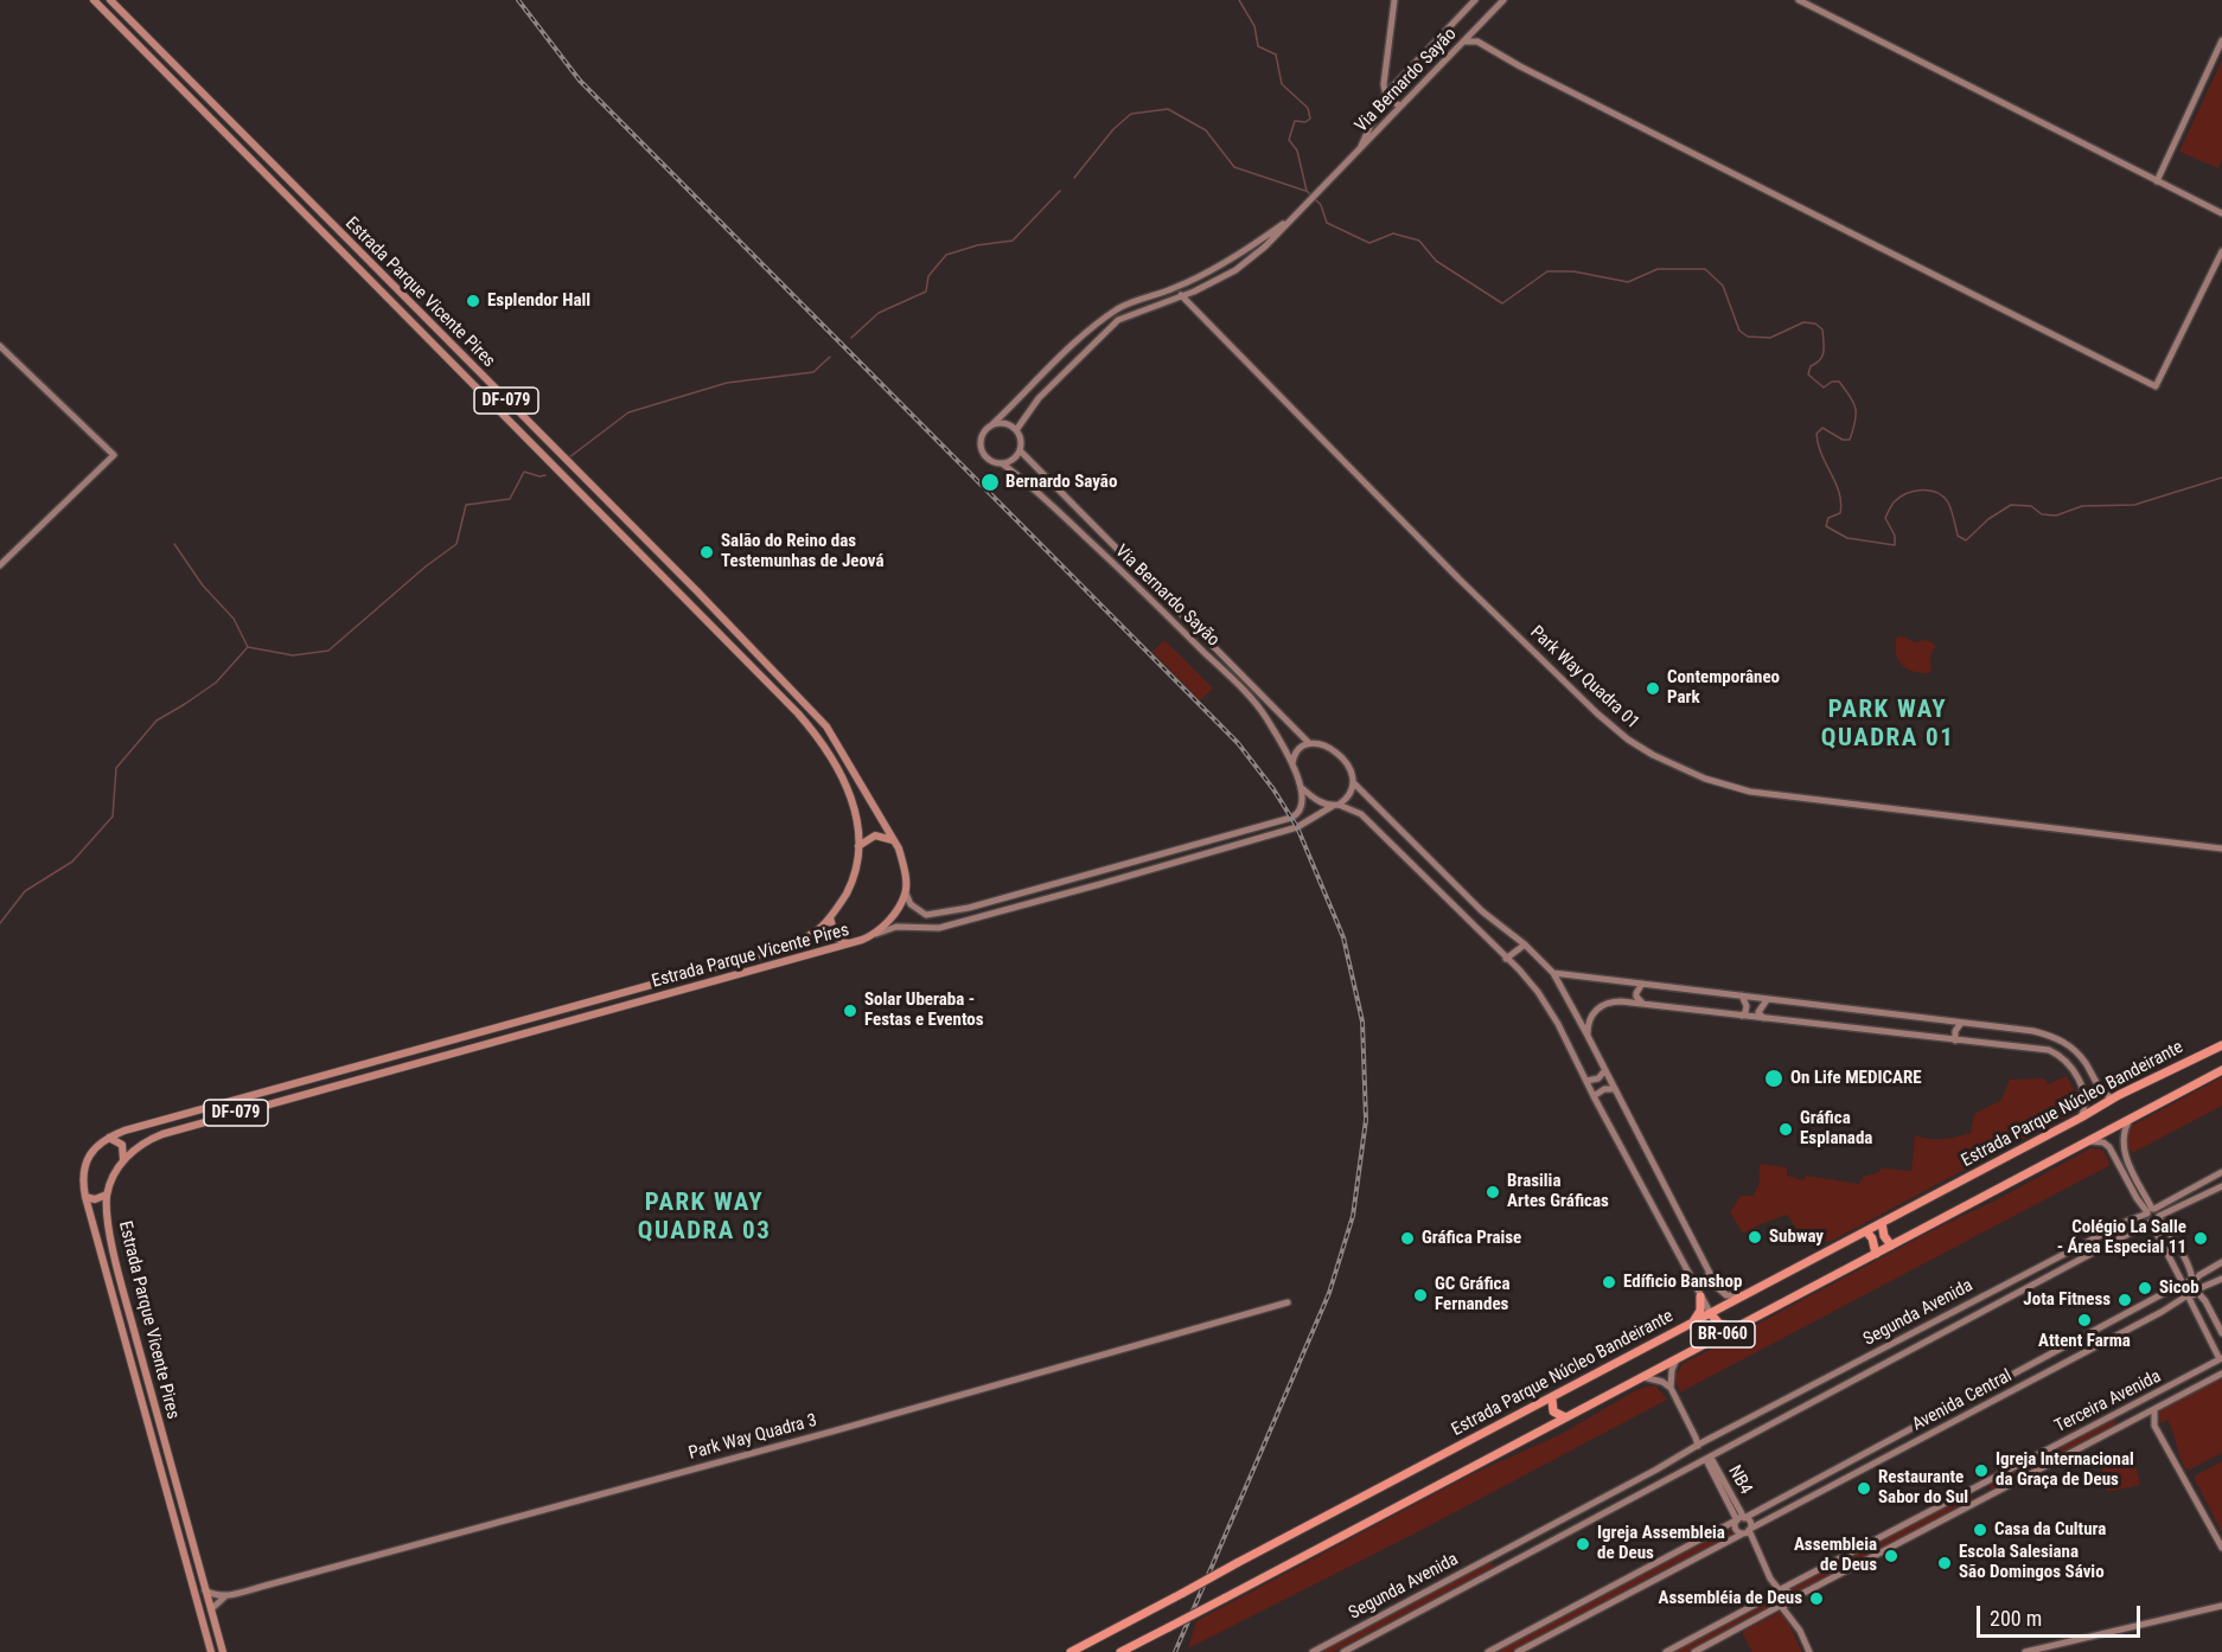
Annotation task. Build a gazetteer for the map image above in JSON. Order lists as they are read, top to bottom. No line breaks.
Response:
{"streets":{"highway":["Estrada Parque Núcleo Bandeirante","BR-060"],"main road":["Estrada Parque Vicente Pires","DF-079"],"street":["Via Bernardo Sayão","Park Way Quadra 01","Segunda Avenida","Avenida Central","Terceira Avenida","Park Way Quadra 3","NB4"]},"crossings":[["Via Bernardo Sayão","Park Way Quadra 01"],["Estrada Parque Vicente Pires","Park Way Quadra 3"],["Segunda Avenida","NB4"],["Avenida Central","NB4"]],"districts":["PARK WAY QUADRA 01","PARK WAY QUADRA 03"],"places":["Esplendor Hall","Bernardo Sayão","Salão do Reino das Testemunhas de Jeová","Contemporâneo Park","Solar Uberaba - Festas e Eventos","On Life MEDICARE","Gráfica Esplanada","Brasilia Artes Gráficas","Subway","Gráfica Praise","Colégio La Salle - Área Especial 11","Edíficio Banshop","Sicob","GC Gráfica Fernandes","Jota Fitness","Attent Farma","Igreja Internacional da Graça de Deus","Restaurante Sabor do Sul","Casa da Cultura","Igreja Assembleia de Deus","Assembleia de Deus","Escola Salesiana São Domingos Sávio","Assembléia de Deus"],"scale_bar":"200 m"}
